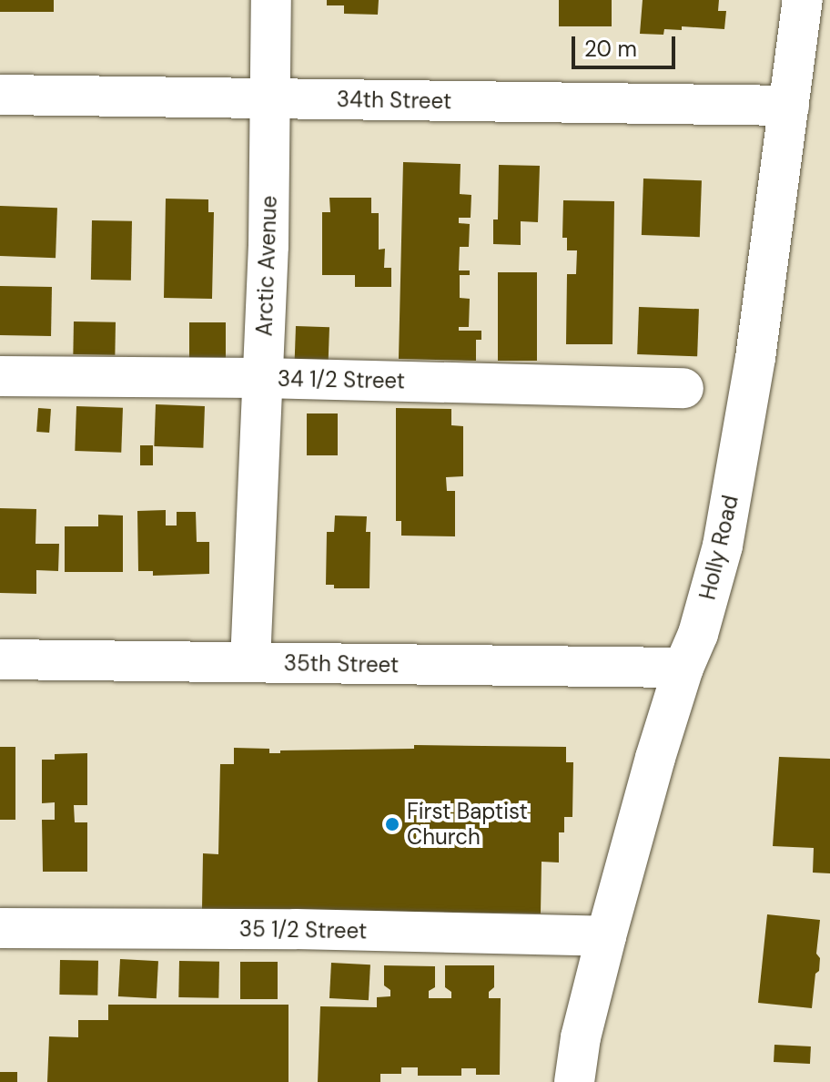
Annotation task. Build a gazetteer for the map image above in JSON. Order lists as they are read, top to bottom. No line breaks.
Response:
{"streets":{"street":["34th Street","Arctic Avenue","34 1/2 Street","Holly Road","35th Street","35 1/2 Street"]},"crossings":[["34th Street","Arctic Avenue"],["34th Street","Holly Road"],["Arctic Avenue","34 1/2 Street"],["Arctic Avenue","35th Street"],["Holly Road","35th Street"],["Holly Road","35 1/2 Street"]],"places":["First Baptist Church"],"scale_bar":"20 m"}
